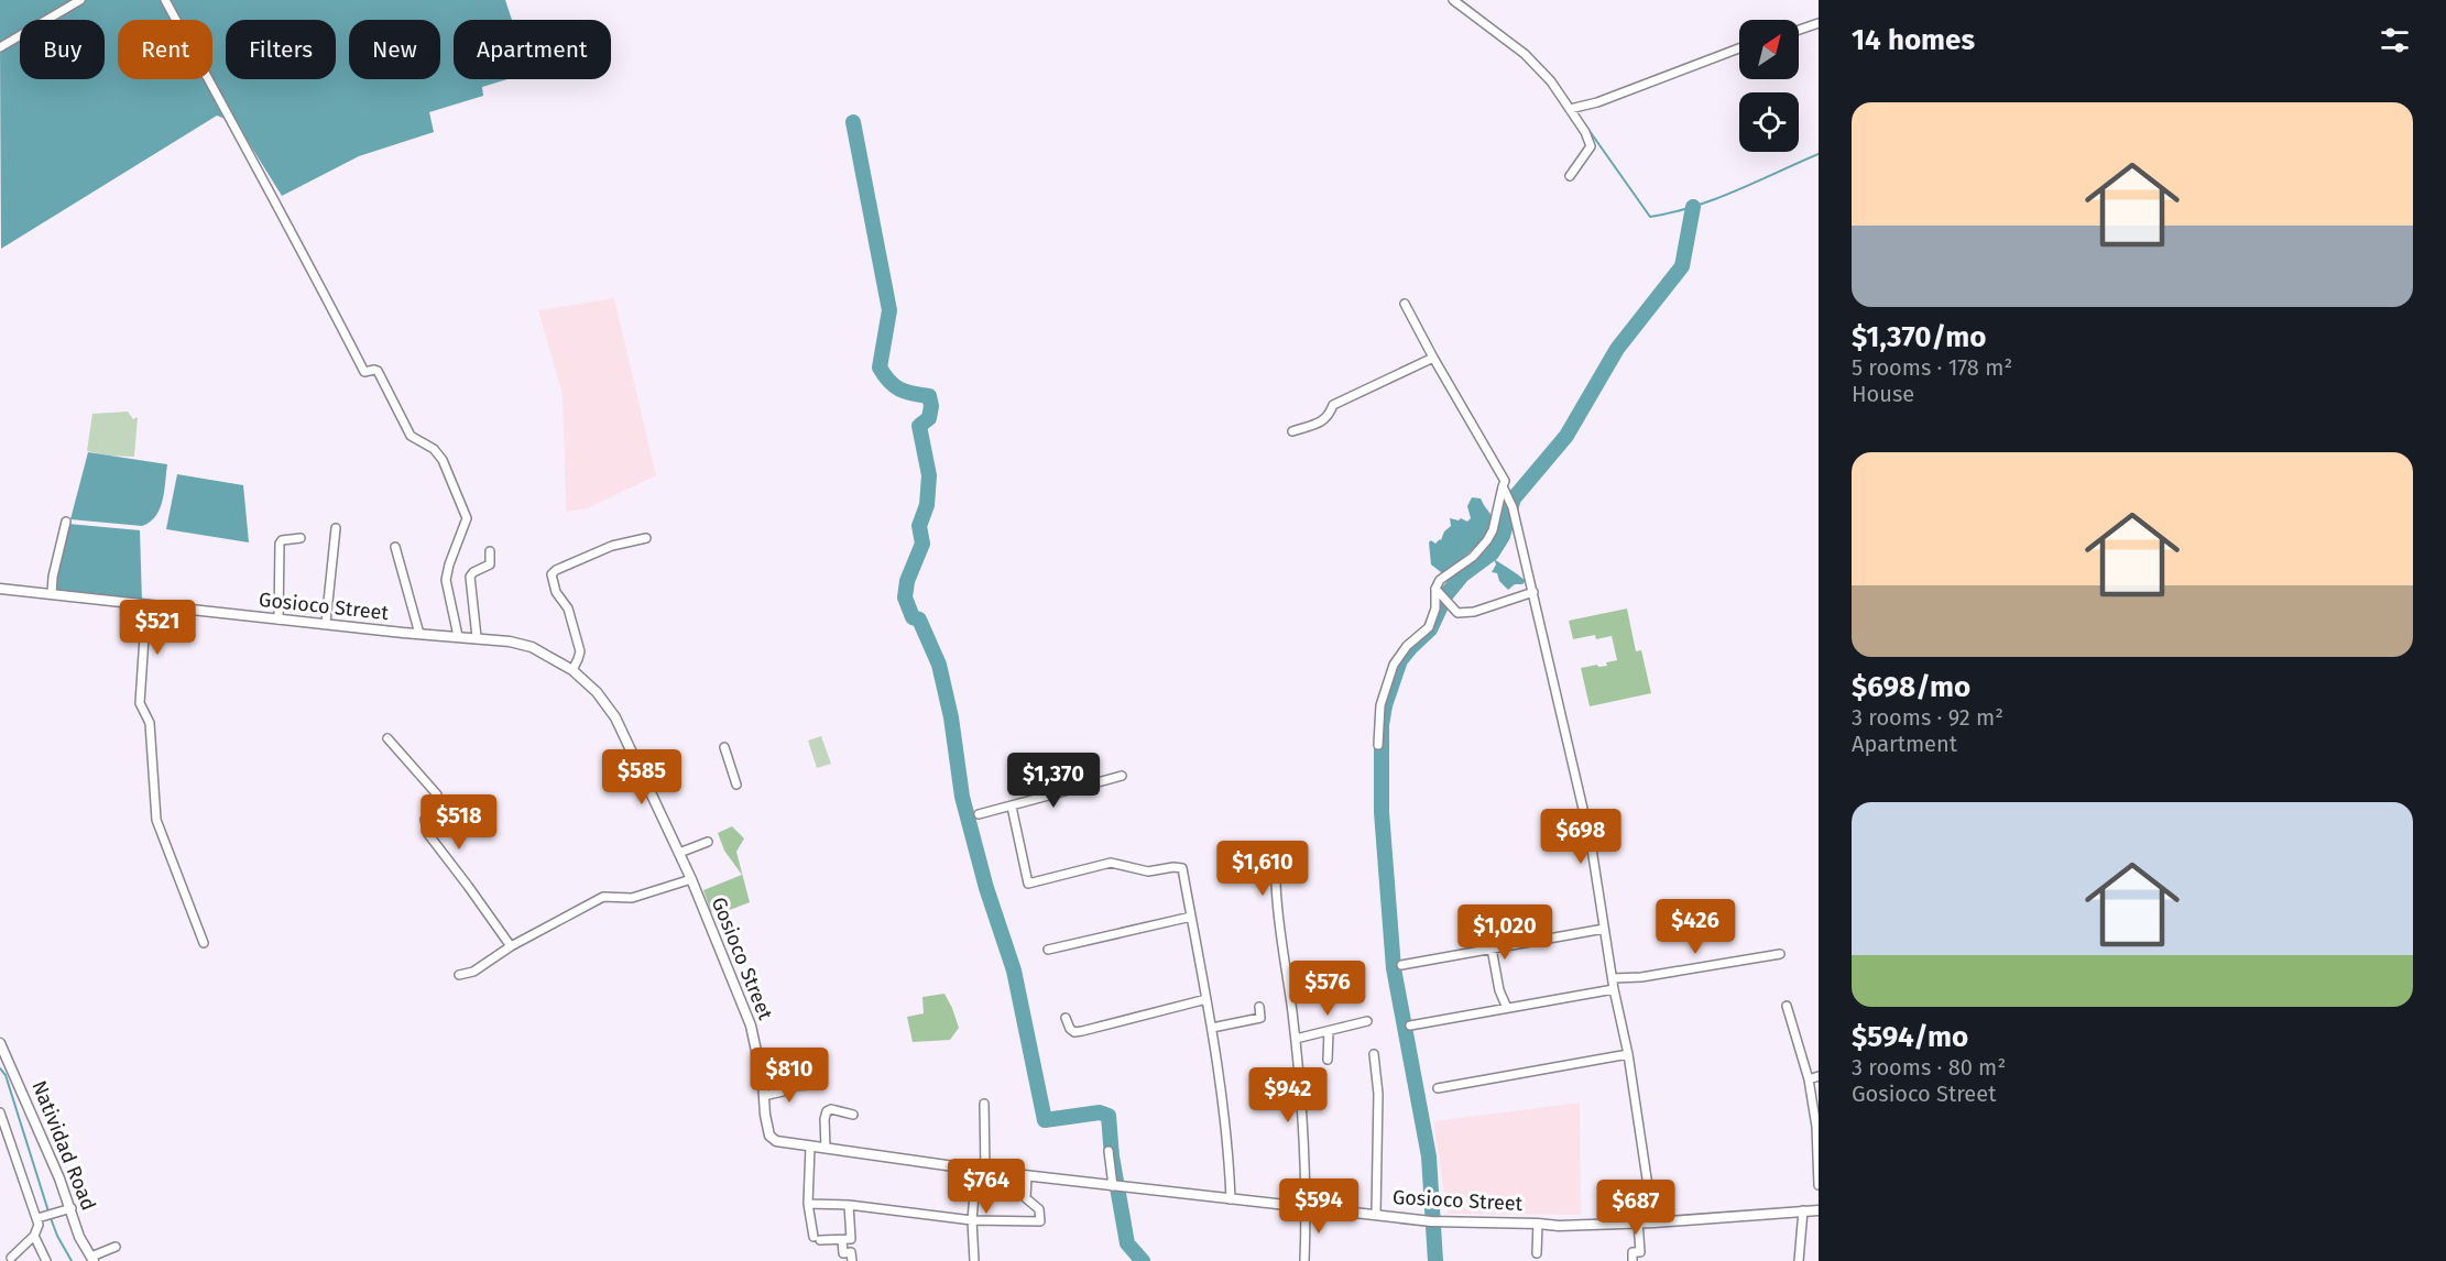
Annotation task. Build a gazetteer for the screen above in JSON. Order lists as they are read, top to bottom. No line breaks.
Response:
{"streets":{"street":["Gosioco Street","Natividad Road"]},"north":"top right","page":{"heading":"14 homes","chip":["Buy","Rent","Filters","New","Apartment"],"list":[{"name":"$1,370/mo","note":"5 rooms · 178 m² · House"},{"name":"$698/mo","note":"3 rooms · 92 m² · Apartment"},{"name":"$594/mo","note":"3 rooms · 80 m² · Gosioco Street"}],"price":["$521","$585","$1,370","$518","$698","$1,610","$426","$1,020","$576","$810","$942","$764","$594","$687"]}}
